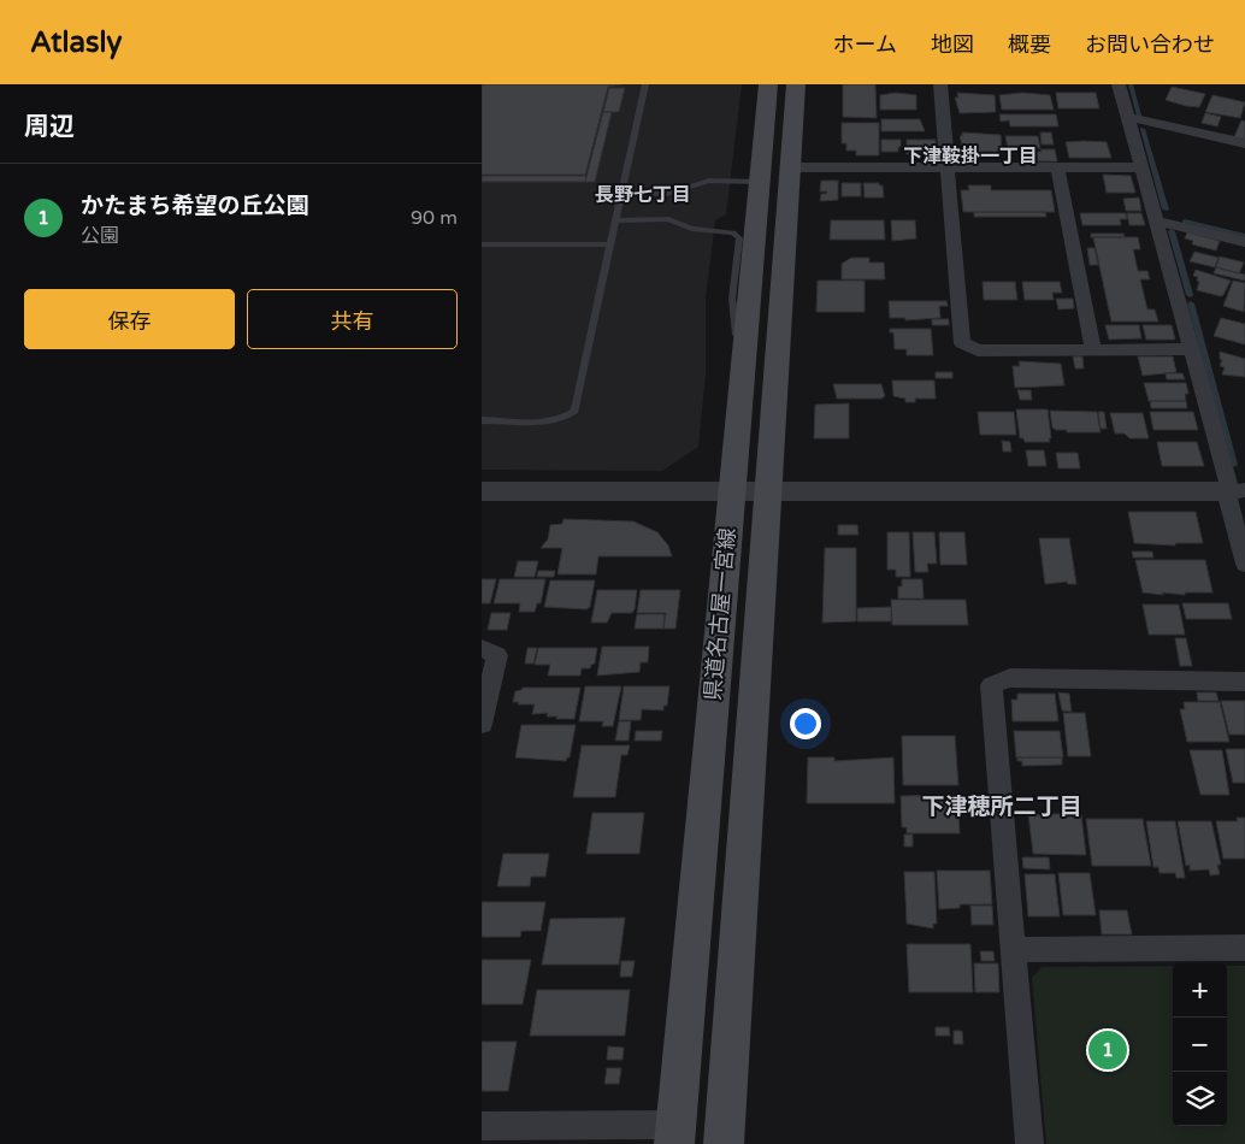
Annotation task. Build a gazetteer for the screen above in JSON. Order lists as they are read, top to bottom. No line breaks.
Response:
{"streets":{"main road":["県道名古屋一宮線"]},"districts":["下津鞍掛一丁目","長野七丁目","下津穂所二丁目"],"page":{"header":"Atlasly","nav":["ホーム","地図","概要","お問い合わせ"],"heading":"周辺","list":[{"mark":"1","name":"かたまち希望の丘公園","note":"公園","value":"90 m"}],"buttons":["保存","共有"],"map_buttons":["+","−"],"pins":"1"}}
